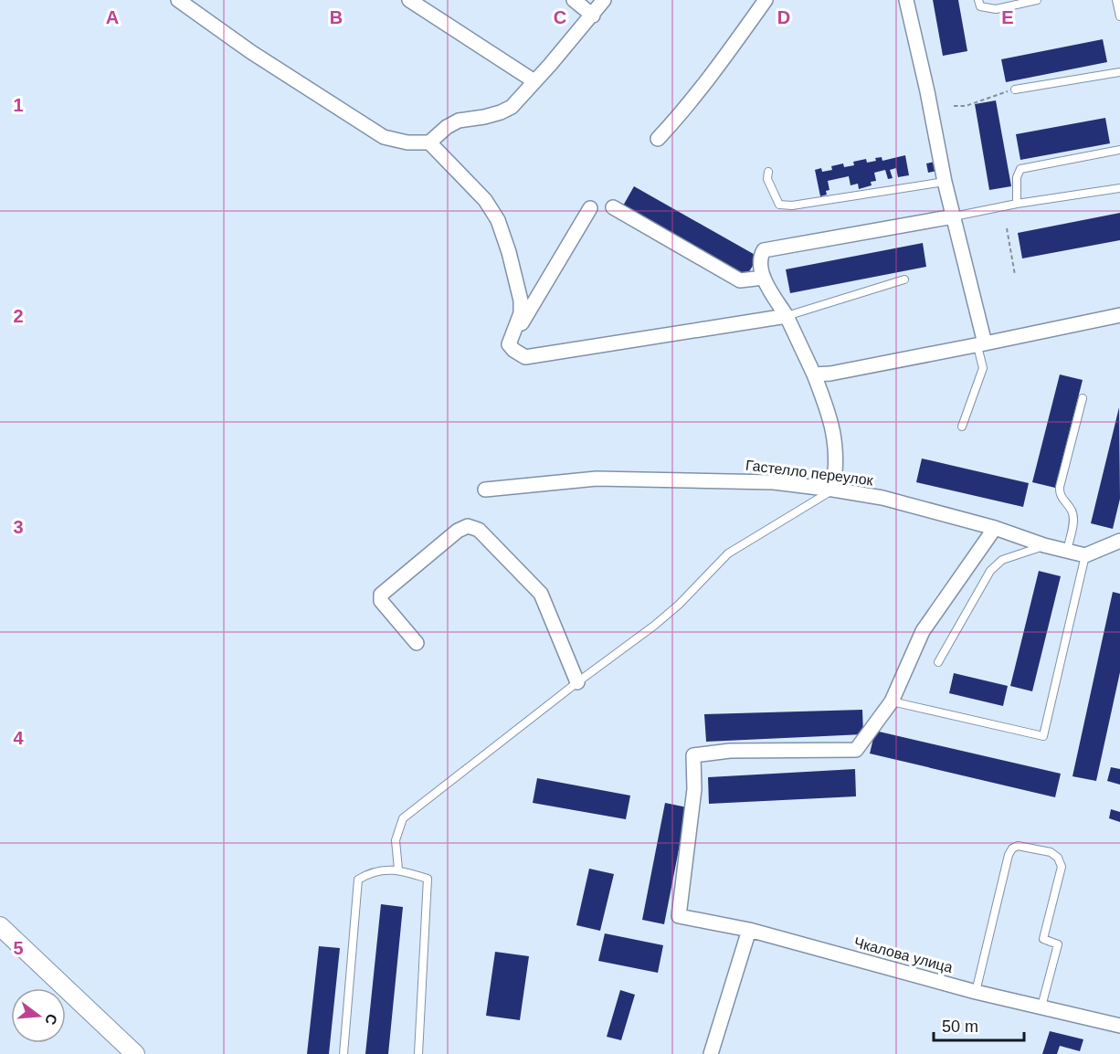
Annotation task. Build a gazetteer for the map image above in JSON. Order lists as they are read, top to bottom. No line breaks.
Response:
{"streets":{"street":["Гастелло переулок","Чкалова улица"]},"scale_bar":"50 m","north":"right","grid":{"columns":["A","B","C","D","E"],"rows":["1","2","3","4","5"]}}
